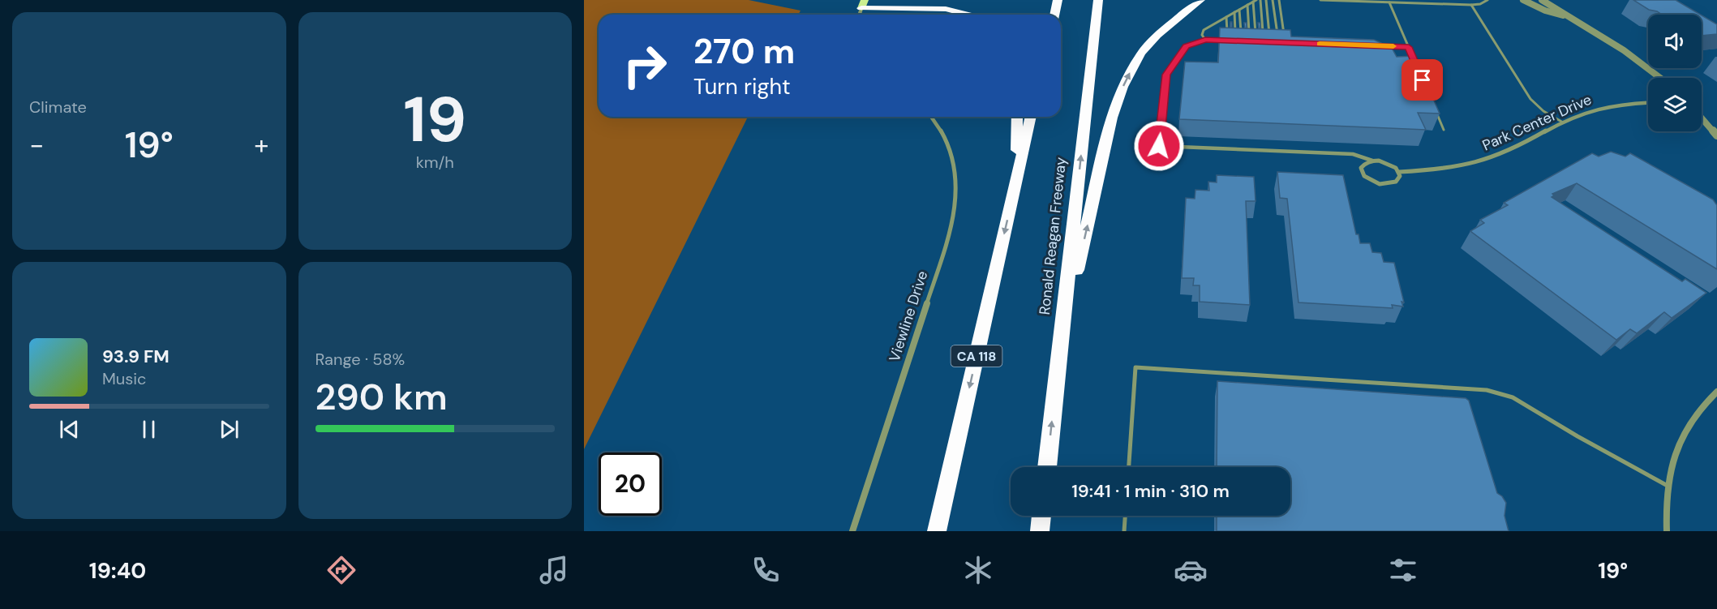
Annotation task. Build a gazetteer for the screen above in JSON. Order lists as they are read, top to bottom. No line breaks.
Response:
{"streets":{"highway":["Ronald Reagan Freeway","CA 118"],"street":["Park Center Drive","Viewline Drive"]},"page":{"tile":["Climate",["19","km/h"],["Range · 58%","290 km"]],"turn":["270 m","Turn right"],"heat":["−","19°","+"],"song":["93.9 FM","Music"],"limit":"20","trip":"19:41 · 1 min · 310 m","tabs":["19:40","19°"]}}
